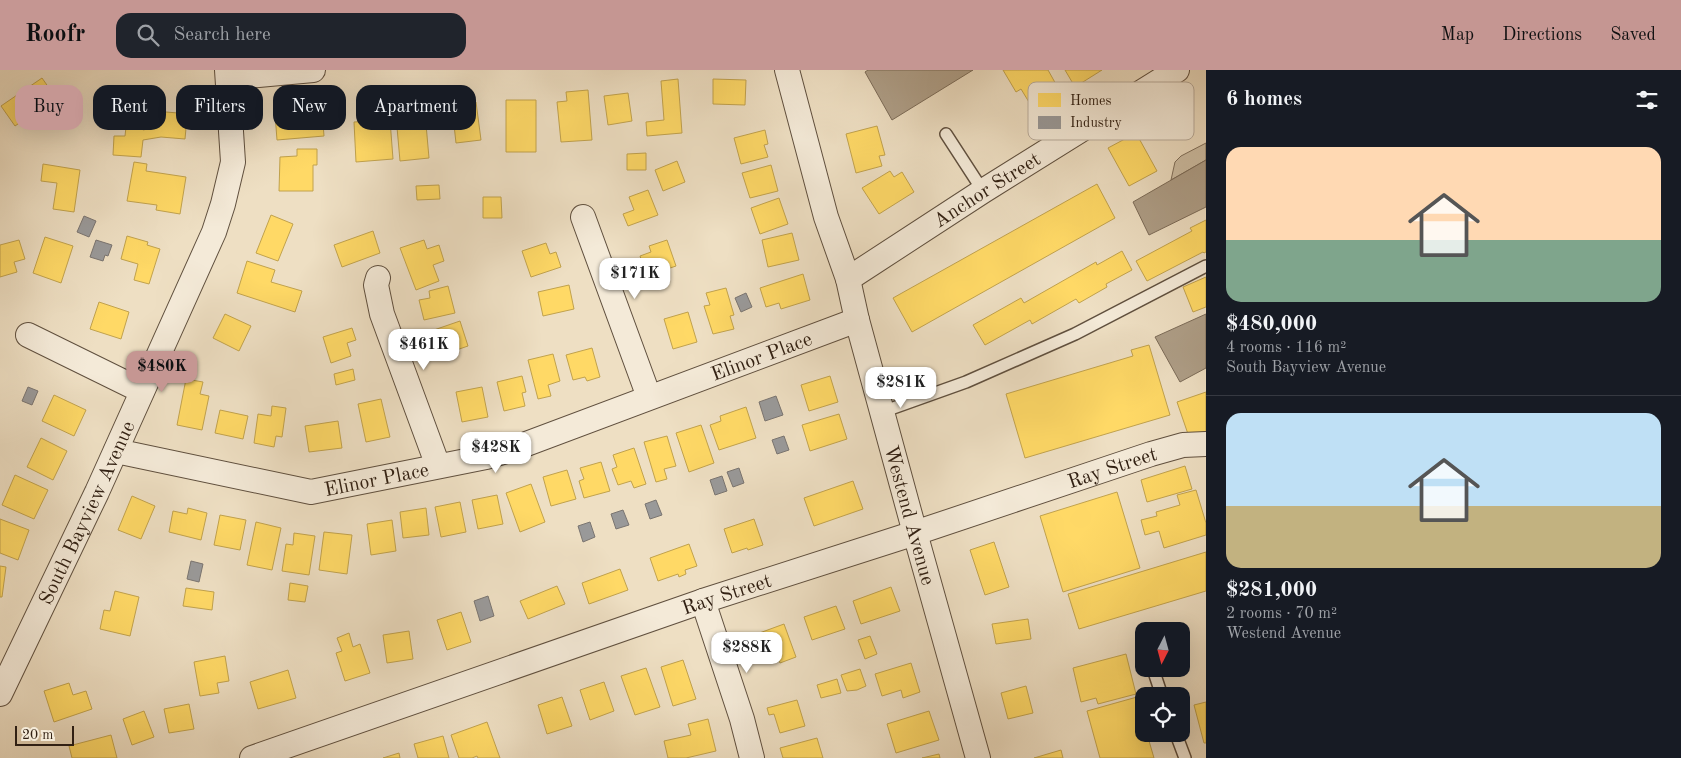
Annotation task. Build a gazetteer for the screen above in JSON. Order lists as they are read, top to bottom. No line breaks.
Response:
{"streets":{"street":["Anchor Street","Elinor Place","Ray Street","South Bayview Avenue","Westend Avenue"]},"crossings":[["Anchor Street","Westend Avenue"],["Elinor Place","South Bayview Avenue"],["Elinor Place","Westend Avenue"],["Ray Street","Westend Avenue"]],"legend":["Homes","Industry"],"scale_bar":"20 m","north":"bottom","page":{"header":"Roofr","search":"Search here","nav":["Map","Directions","Saved"],"heading":"6 homes","chip":["Buy","Rent","Filters","New","Apartment"],"list":[{"name":"$480,000","note":"4 rooms · 116 m² · South Bayview Avenue"},{"name":"$281,000","note":"2 rooms · 70 m² · Westend Avenue"}],"price":["$171K","$461K","$480K","$281K","$428K","$288K"],"scale":"20 m"}}
